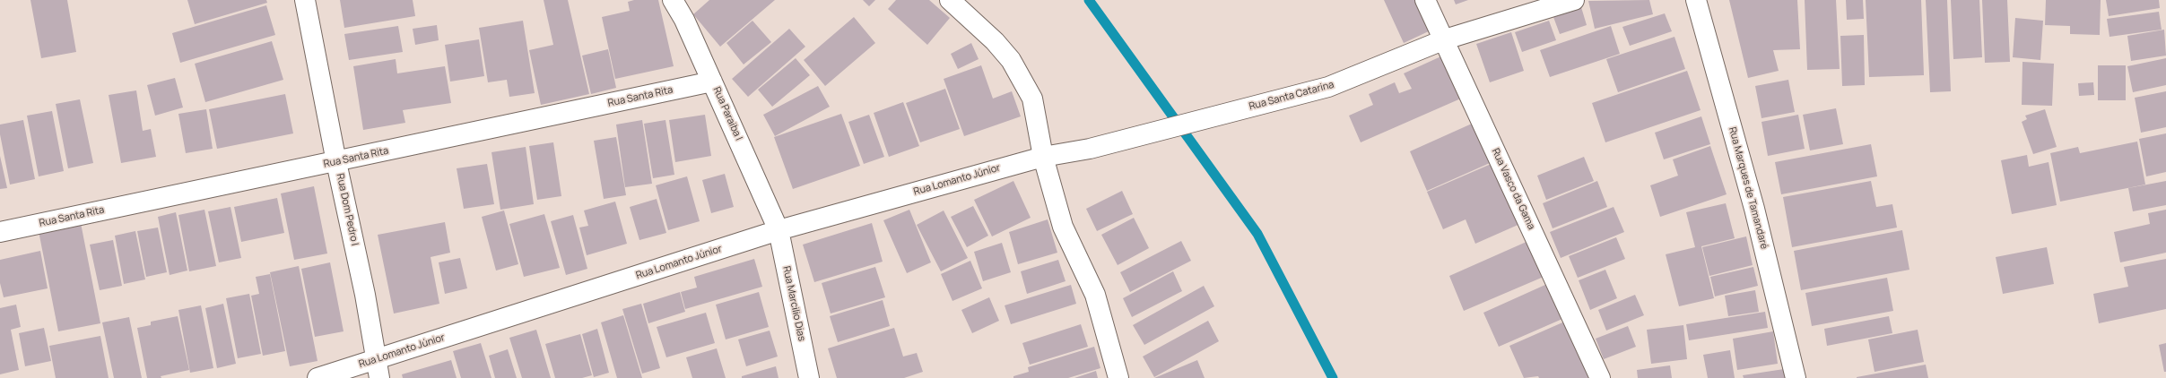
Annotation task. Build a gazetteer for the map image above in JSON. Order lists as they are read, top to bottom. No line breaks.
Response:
{"streets":{"street":["Rua Santa Catarina","Rua Santa Rita","Rua Paraiba I","Rua Lomanto Júnior","Rua Marques de Tamandaré","Rua Vasco da Gama","Rua Dom Pedro I","Rua Marcilio Dias"]},"crossings":[["Rua Santa Catarina","Rua Lomanto Júnior"],["Rua Santa Catarina","Rua Vasco da Gama"],["Rua Santa Rita","Rua Paraiba I"],["Rua Santa Rita","Rua Dom Pedro I"],["Rua Paraiba I","Rua Lomanto Júnior"],["Rua Paraiba I","Rua Marcilio Dias"],["Rua Lomanto Júnior","Rua Dom Pedro I"],["Rua Lomanto Júnior","Rua Marcilio Dias"]]}
